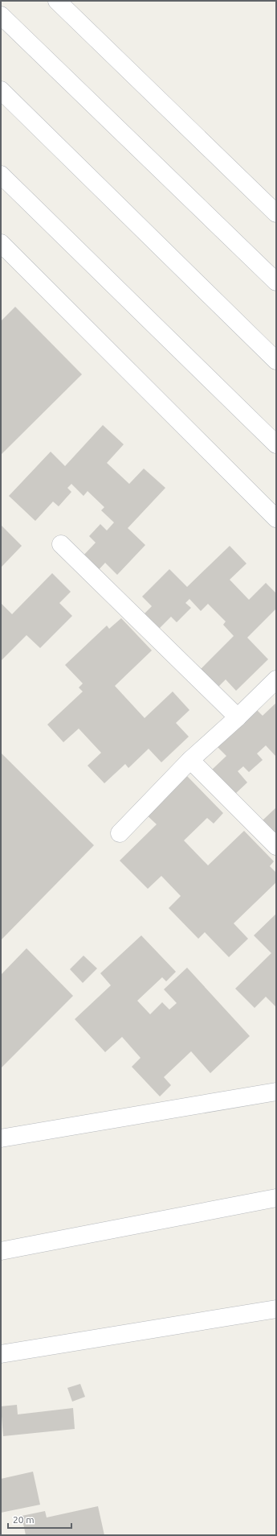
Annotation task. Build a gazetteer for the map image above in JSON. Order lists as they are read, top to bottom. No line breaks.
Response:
{"scale_bar":"20 m"}
